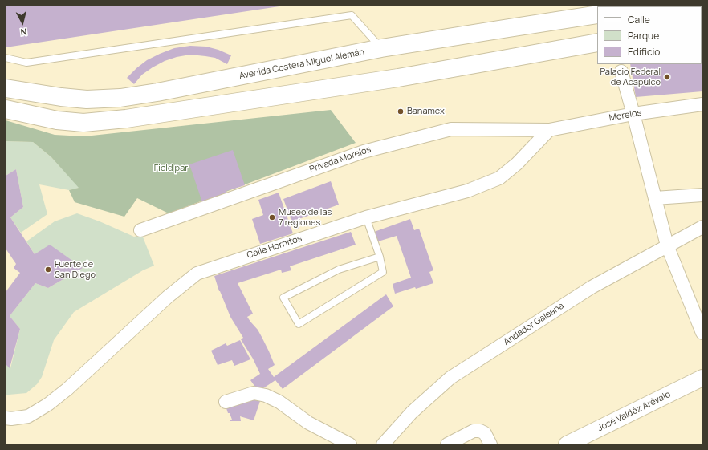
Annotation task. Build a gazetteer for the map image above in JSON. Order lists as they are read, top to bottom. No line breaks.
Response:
{"streets":{"main road":["Avenida Costera Miguel Alemán"],"street":["Morelos","Privada Morelos","Calle Hornitos","Andador Galeana","José Valdéz Arévalo"]},"crossings":[["Morelos","Privada Morelos"],["Morelos","Calle Hornitos"],["Privada Morelos","Calle Hornitos"]],"parks":["Field par"],"places":["Palacio Federal de Acapulco","Banamex","Museo de las 7 regiones","Fuerte de San Diego"],"legend":["Calle","Parque","Edificio"],"north":"bottom"}
